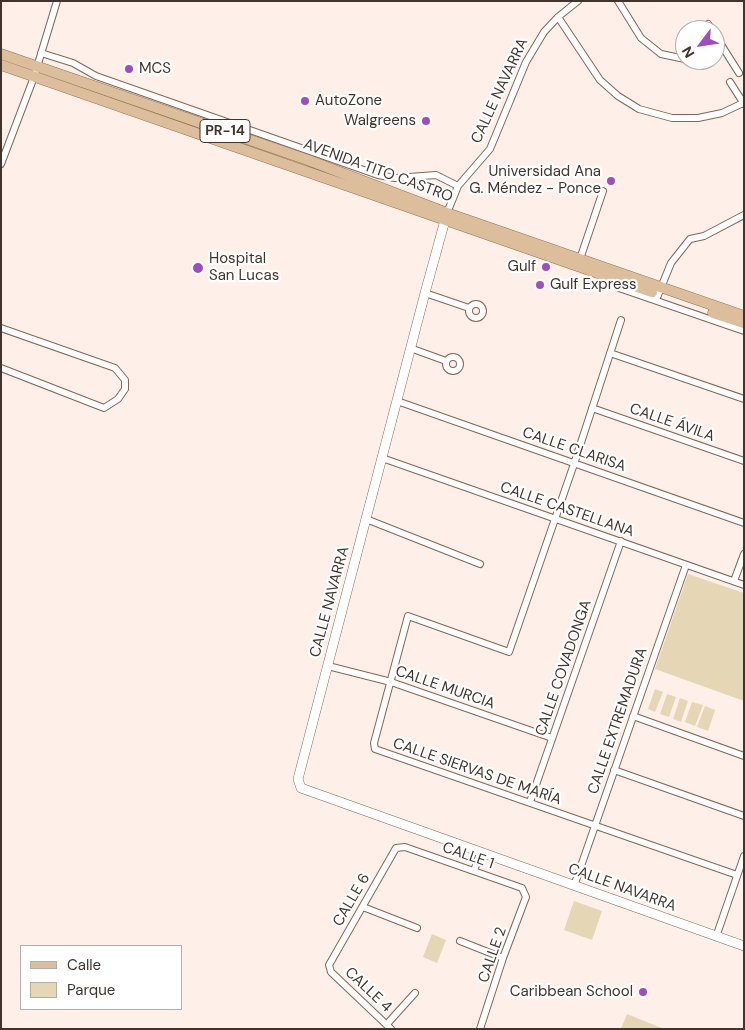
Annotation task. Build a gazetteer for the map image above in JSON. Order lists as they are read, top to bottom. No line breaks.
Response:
{"streets":{"main road":["PR-14","AVENIDA TITO CASTRO"],"street":["CALLE NAVARRA","CALLE ÁVILA","CALLE CLARISA","CALLE CASTELLANA","CALLE COVADONGA","CALLE MURCIA","CALLE EXTREMADURA","CALLE SIERVAS DE MARÍA","CALLE 1","CALLE 6","CALLE 2","CALLE 4"]},"crossings":[["CALLE NAVARRA","AVENIDA TITO CASTRO"],["CALLE NAVARRA","CALLE CLARISA"],["CALLE NAVARRA","CALLE CASTELLANA"],["CALLE NAVARRA","CALLE MURCIA"],["CALLE NAVARRA","CALLE EXTREMADURA"],["CALLE ÁVILA","CALLE SIERVAS DE MARÍA"],["CALLE CLARISA","CALLE SIERVAS DE MARÍA"],["CALLE CASTELLANA","CALLE COVADONGA"],["CALLE CASTELLANA","CALLE EXTREMADURA"],["CALLE CASTELLANA","CALLE SIERVAS DE MARÍA"],["CALLE COVADONGA","CALLE MURCIA"],["CALLE COVADONGA","CALLE SIERVAS DE MARÍA"],["CALLE MURCIA","CALLE SIERVAS DE MARÍA"],["CALLE EXTREMADURA","CALLE SIERVAS DE MARÍA"],["CALLE 1","CALLE 6"],["CALLE 1","CALLE 2"],["CALLE 6","CALLE 4"]],"places":["MCS","AutoZone","Walgreens","Universidad Ana G. Méndez - Ponce","Gulf","Hospital San Lucas","Gulf Express","Caribbean School"],"legend":["Calle","Parque"],"north":"bottom left"}
